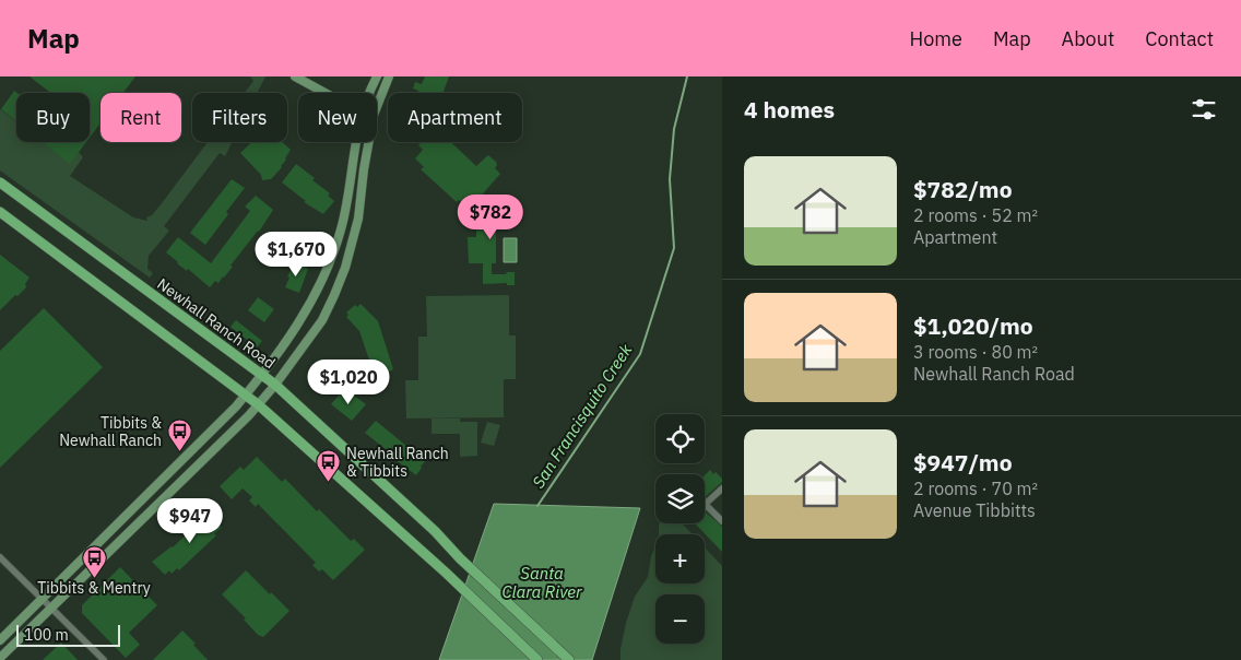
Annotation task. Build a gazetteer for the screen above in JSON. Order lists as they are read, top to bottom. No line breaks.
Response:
{"streets":{"main road":["Newhall Ranch Road"]},"water":["San Francisquito Creek","Santa Clara River"],"places":{"bus stop":["Tibbits & Newhall Ranch","Newhall Ranch & Tibbits","Tibbits & Mentry"]},"scale_bar":"100 m","page":{"header":"Map","nav":["Home","Map","About","Contact"],"heading":"4 homes","chip":["Buy","Rent","Filters","New","Apartment"],"list":[{"name":"$782/mo","note":"2 rooms · 52 m² · Apartment"},{"name":"$1,020/mo","note":"3 rooms · 80 m² · Newhall Ranch Road"},{"name":"$947/mo","note":"2 rooms · 70 m² · Avenue Tibbitts"}],"price":["$782","$1,670","$1,020","$947"],"map_buttons":["+","−"],"scale":"100 m"}}
